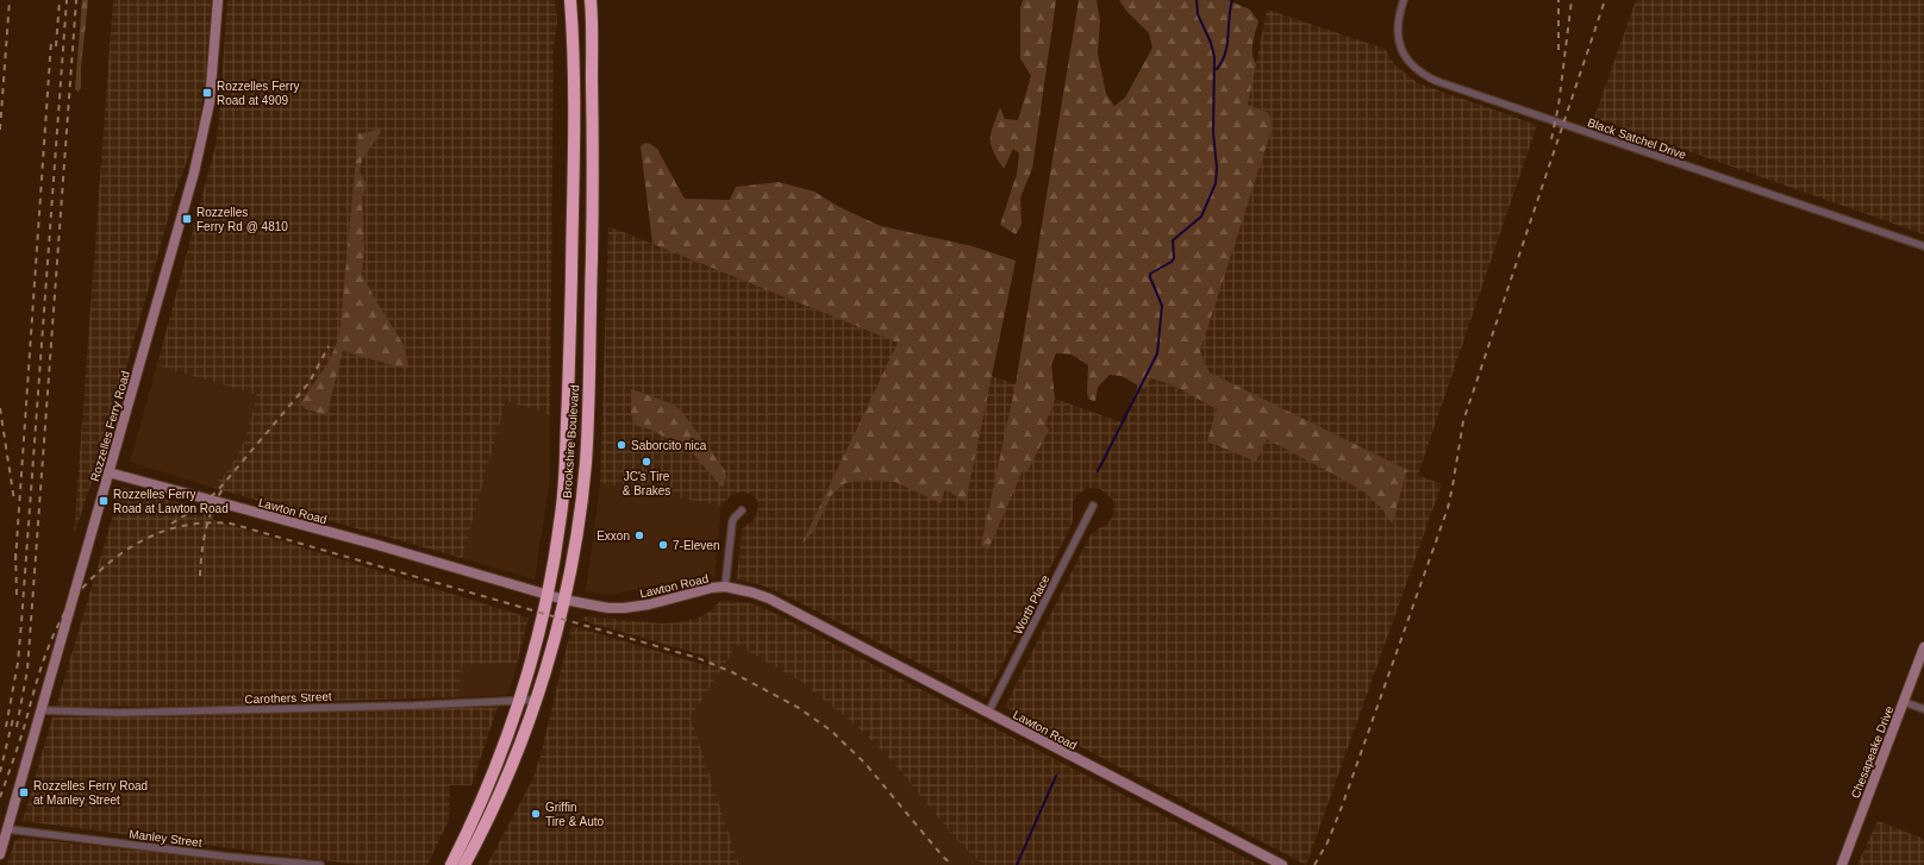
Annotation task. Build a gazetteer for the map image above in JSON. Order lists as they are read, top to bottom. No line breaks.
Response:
{"streets":{"highway":["Brookshire Boulevard"],"street":["Black Satchel Drive","Rozzelles Ferry Road","Lawton Road","Worth Place","Carothers Street","Chesapeake Drive","Manley Street"]},"crossings":[["Rozzelles Ferry Road","Lawton Road"],["Rozzelles Ferry Road","Carothers Street"],["Rozzelles Ferry Road","Manley Street"],["Brookshire Boulevard","Lawton Road"],["Brookshire Boulevard","Carothers Street"],["Lawton Road","Worth Place"]],"places":{"transit":["Rozzelles Ferry Road at 4909","Rozzelles Ferry Rd @ 4810","Rozzelles Ferry Road at Lawton Road","Rozzelles Ferry Road at Manley Street"],"other":["Saborcito nica","JC's Tire & Brakes","Exxon","7-Eleven","Griffin Tire & Auto"]}}
